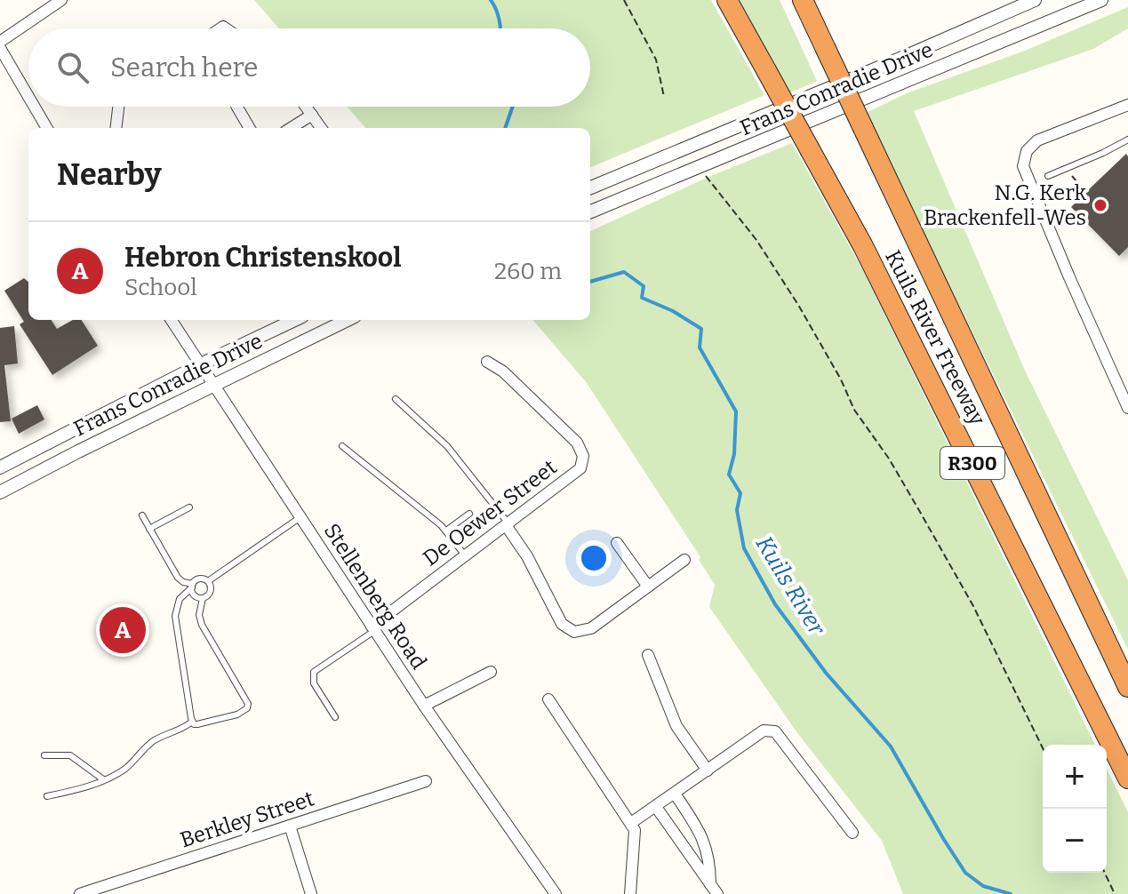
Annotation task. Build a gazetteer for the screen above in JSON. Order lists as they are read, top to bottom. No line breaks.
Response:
{"streets":{"highway":["Kuils River Freeway","R300"],"street":["Frans Conradie Drive","De Oewer Street","Stellenberg Road","Berkley Street"]},"crossings":[["Frans Conradie Drive","Stellenberg Road"],["De Oewer Street","Stellenberg Road"]],"water":["Kuils River"],"places":["N.G. Kerk Brackenfell-Wes"],"page":{"search":"Search here","heading":"Nearby","list":[{"mark":"A","name":"Hebron Christenskool","note":"School","value":"260 m"}],"pins":"A","map_buttons":["+","−"]}}
